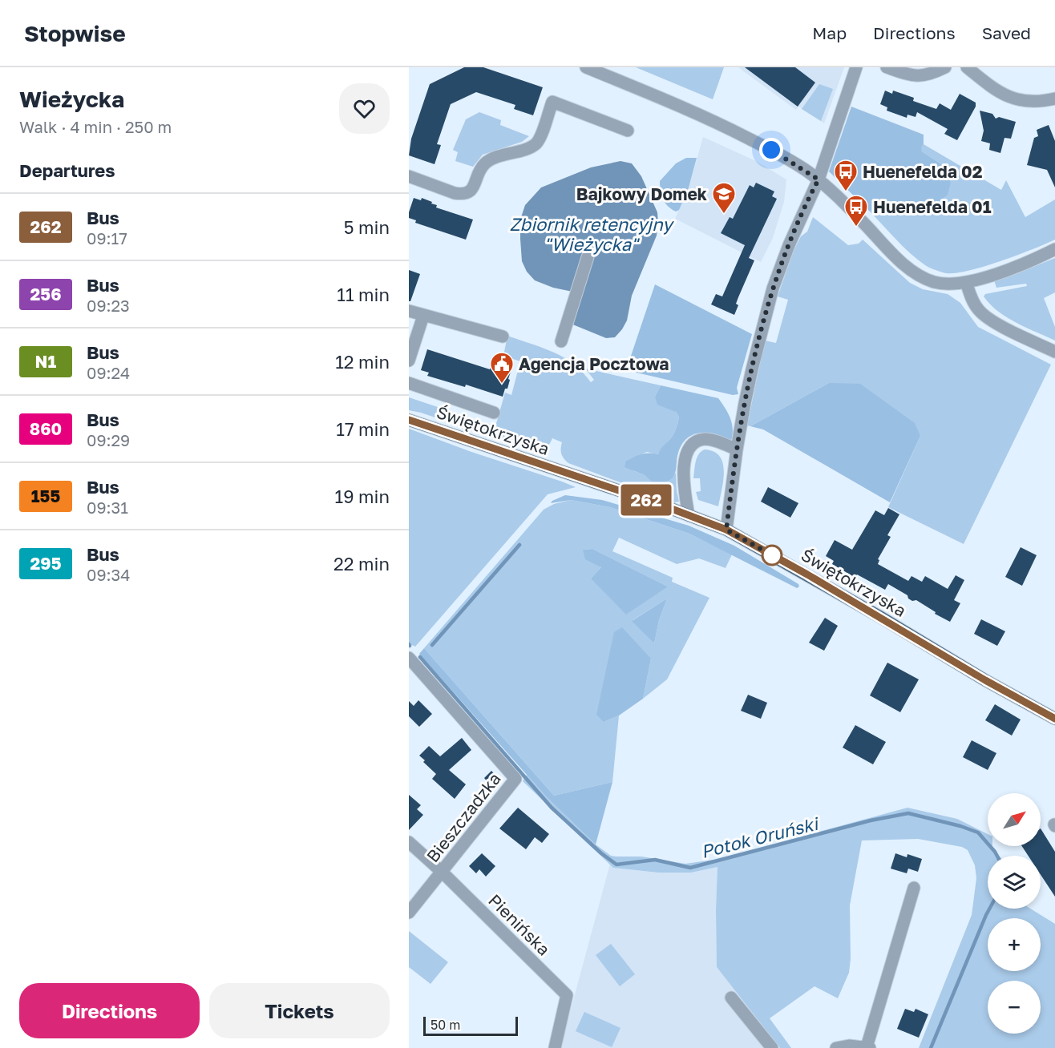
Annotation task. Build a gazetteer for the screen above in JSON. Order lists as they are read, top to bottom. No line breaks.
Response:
{"streets":{"main road":["Świętokrzyska"],"street":["Bieszczadzka","Pienińska"]},"crossings":[["Bieszczadzka","Pienińska"]],"water":["Zbiornik retencyjny \"Wieżycka\"","Potok Oruński"],"places":{"bus stop":["Huenefelda 02","Huenefelda 01"],"school or university":["Bajkowy Domek"],"public building":["Agencja Pocztowa"]},"lines":["bus line 262"],"scale_bar":"50 m","north":"top right","page":{"header":"Stopwise","nav":["Map","Directions","Saved"],"heading":[["Wieżycka","Walk · 4 min · 250 m"],"Departures"],"on_map":"262","list":[{"mark":"262","name":"Bus","note":"09:17","value":"5 min"},{"mark":"256","name":"Bus","note":"09:23","value":"11 min"},{"mark":"N1","name":"Bus","note":"09:24","value":"12 min"},{"mark":"860","name":"Bus","note":"09:29","value":"17 min"},{"mark":"155","name":"Bus","note":"09:31","value":"19 min"},{"mark":"295","name":"Bus","note":"09:34","value":"22 min"}],"map_buttons":["+","−"],"buttons":["Directions","Tickets"],"scale":"50 m"}}
